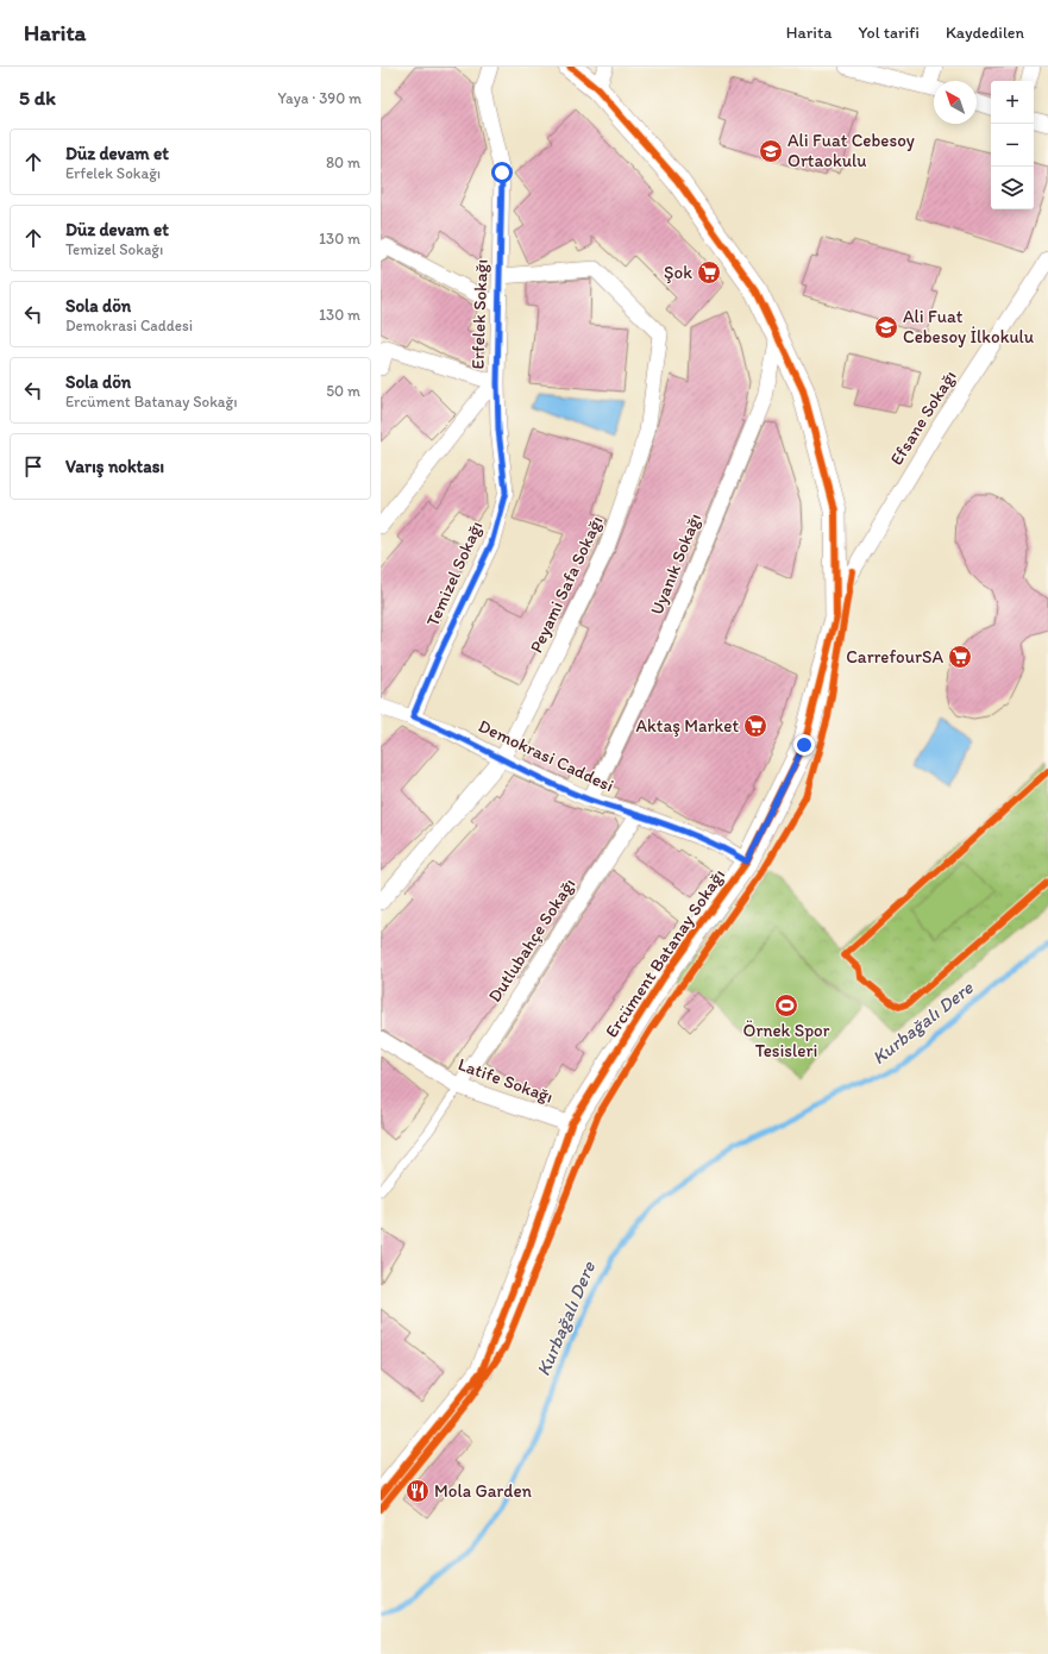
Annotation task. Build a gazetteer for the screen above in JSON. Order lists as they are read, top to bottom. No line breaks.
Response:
{"streets":{"street":["Erfelek Sokağı","Efsane Sokağı","Uyanık Sokağı","Temizel Sokağı","Peyami Safa Sokağı","Demokrasi Caddesi","Dutlubahçe Sokağı","Ercüment Batanay Sokağı","Latife Sokağı"]},"crossings":[["Erfelek Sokağı","Temizel Sokağı"],["Erfelek Sokağı","Peyami Safa Sokağı"],["Efsane Sokağı","Ercüment Batanay Sokağı"],["Uyanık Sokağı","Demokrasi Caddesi"],["Uyanık Sokağı","Ercüment Batanay Sokağı"],["Temizel Sokağı","Demokrasi Caddesi"],["Peyami Safa Sokağı","Demokrasi Caddesi"],["Demokrasi Caddesi","Dutlubahçe Sokağı"],["Demokrasi Caddesi","Ercüment Batanay Sokağı"],["Dutlubahçe Sokağı","Latife Sokağı"],["Ercüment Batanay Sokağı","Latife Sokağı"]],"water":["Kurbağalı Dere"],"places":{"school or university":["Ali Fuat Cebesoy Ortaokulu","Ali Fuat Cebesoy İlkokulu"],"supermarket":["Şok","CarrefourSA","Aktaş Market"],"sports":["Örnek Spor Tesisleri"],"restaurant":["Mola Garden"]},"north":"top left","page":{"header":"Harita","nav":["Harita","Yol tarifi","Kaydedilen"],"heading":["5 dk","Yaya · 390 m"],"map_buttons":["+","−"],"list":[["Düz devam et","Erfelek Sokağı","80 m"],["Düz devam et","Temizel Sokağı","130 m"],["Sola dön","Demokrasi Caddesi","130 m"],["Sola dön","Ercüment Batanay Sokağı","50 m"],"Varış noktası"]}}
